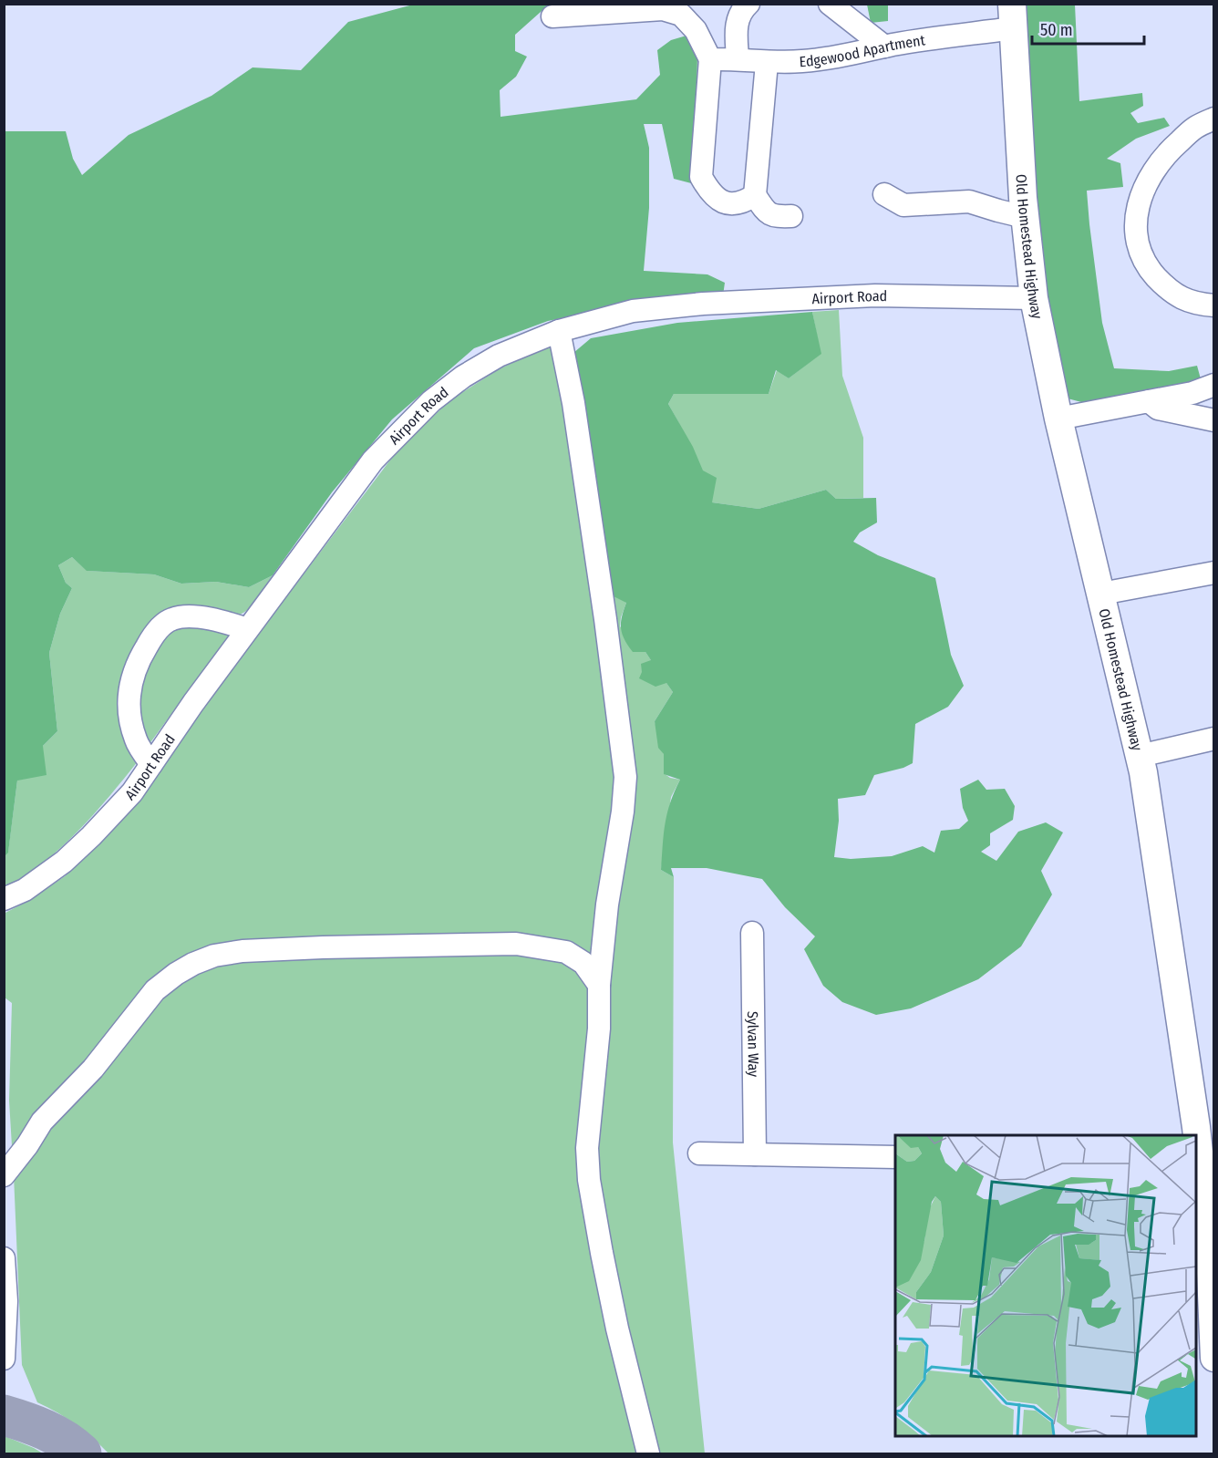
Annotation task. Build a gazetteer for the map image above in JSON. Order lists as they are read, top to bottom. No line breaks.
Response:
{"streets":{"main road":["Old Homestead Highway"],"street":["Edgewood Apartment","Airport Road","Sylvan Way"]},"crossings":[["Edgewood Apartment","Old Homestead Highway"],["Old Homestead Highway","Airport Road"]],"scale_bar":"50 m"}
